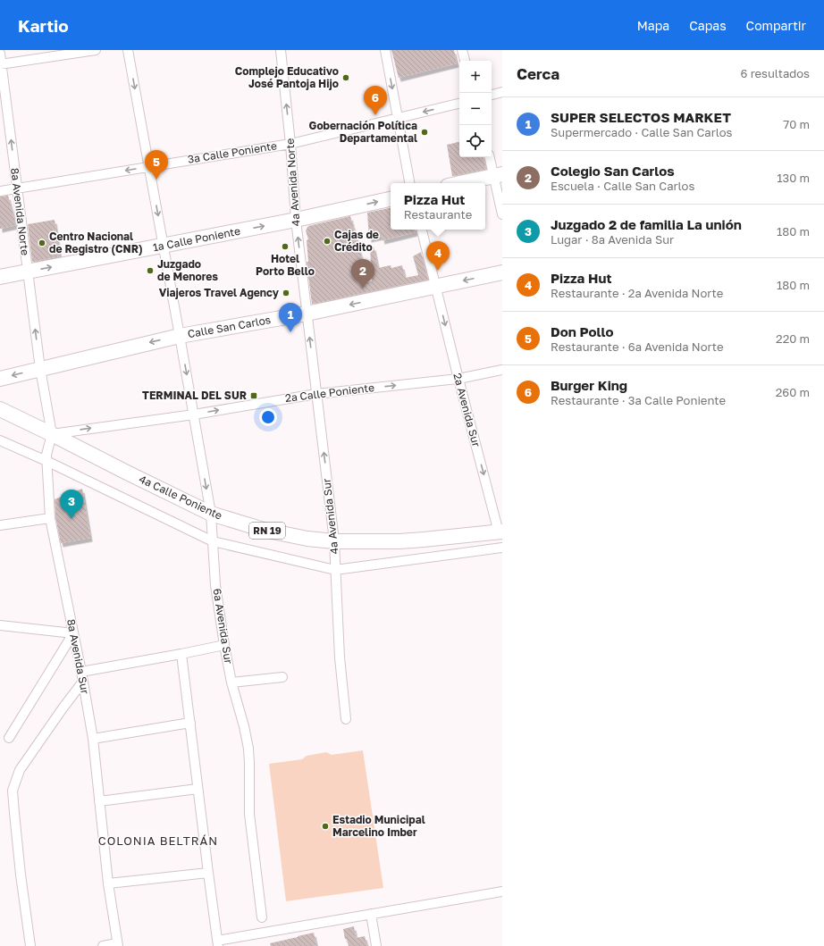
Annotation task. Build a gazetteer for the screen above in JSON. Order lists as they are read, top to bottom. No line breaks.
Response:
{"streets":{"main road":["1ª Calle Poniente","Calle San Carlos","4ª Calle Poniente","RN 19"],"street":["3ª Calle Poniente","4ª Avenida Norte","8ª Avenida Norte","2ª Calle Poniente","2ª Avenida Sur","4ª Avenida Sur","6ª Avenida Sur","8ª Avenida Sur"]},"crossings":[["3ª Calle Poniente","4ª Avenida Norte"],["3ª Calle Poniente","8ª Avenida Norte"],["3ª Calle Poniente","6ª Avenida Sur"],["4ª Avenida Norte","1ª Calle Poniente"],["4ª Avenida Norte","Calle San Carlos"],["4ª Avenida Norte","4ª Avenida Sur"],["8ª Avenida Norte","1ª Calle Poniente"],["8ª Avenida Norte","Calle San Carlos"],["8ª Avenida Norte","8ª Avenida Sur"],["1ª Calle Poniente","6ª Avenida Sur"],["Calle San Carlos","2ª Avenida Sur"],["Calle San Carlos","4ª Avenida Sur"],["Calle San Carlos","6ª Avenida Sur"],["Calle San Carlos","8ª Avenida Sur"],["2ª Calle Poniente","2ª Avenida Sur"],["2ª Calle Poniente","4ª Calle Poniente"],["2ª Calle Poniente","4ª Avenida Sur"],["2ª Calle Poniente","6ª Avenida Sur"],["2ª Calle Poniente","8ª Avenida Sur"],["2ª Avenida Sur","4ª Calle Poniente"],["4ª Calle Poniente","4ª Avenida Sur"],["4ª Calle Poniente","6ª Avenida Sur"],["4ª Calle Poniente","8ª Avenida Sur"]],"one_way":["3ª Calle Poniente","4ª Avenida Norte","8ª Avenida Norte","1ª Calle Poniente","Calle San Carlos","2ª Calle Poniente","2ª Avenida Sur","4ª Avenida Sur","6ª Avenida Sur"],"districts":["COLONIA BELTRÁN"],"places":{"other":["Complejo Educativo José Pantoja Hijo","Gobernación Política Departamental","Cajas de Crédito","Centro Nacional de Registro (CNR)","Hotel Porto Bello","Juzgado de Menores","Viajeros Travel Agency","Estadio Municipal Marcelino Imber"],"transit":["TERMINAL DEL SUR"]},"page":{"header":"Kartio","nav":["Mapa","Capas","Compartir"],"heading":["Cerca","6 resultados"],"map_buttons":["+","−"],"pins":["6","5","4","2","1","3"],"list":[{"mark":"1","name":"SUPER SELECTOS MARKET","note":"Supermercado · Calle San Carlos","value":"70 m"},{"mark":"2","name":"Colegio San Carlos","note":"Escuela · Calle San Carlos","value":"130 m"},{"mark":"3","name":"Juzgado 2 de familia La unión","note":"Lugar · 8ª Avenida Sur","value":"180 m"},{"mark":"4","name":"Pizza Hut","note":"Restaurante · 2ª Avenida Norte","value":"180 m"},{"mark":"5","name":"Don Pollo","note":"Restaurante · 6ª Avenida Norte","value":"220 m"},{"mark":"6","name":"Burger King","note":"Restaurante · 3ª Calle Poniente","value":"260 m"}],"popup":["Pizza Hut","Restaurante"]}}
